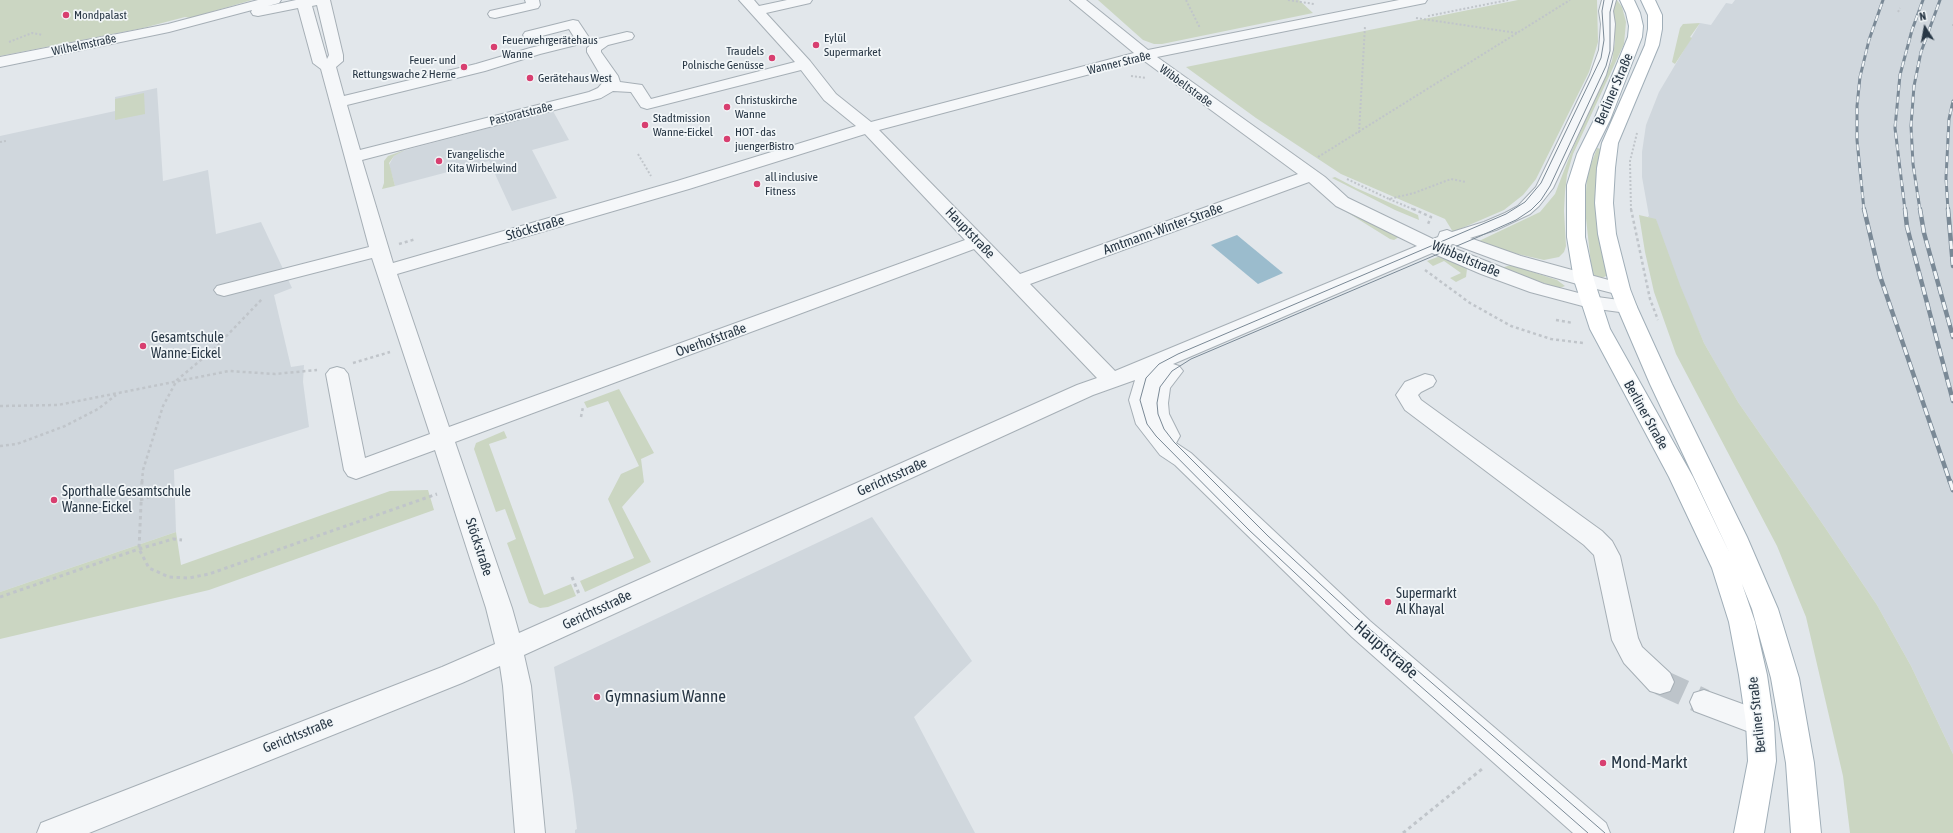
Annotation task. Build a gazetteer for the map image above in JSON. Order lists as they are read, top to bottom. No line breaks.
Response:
{"streets":{"main road":["Berliner Straße"],"street":["Wilhelmstraße","Wanner Straße","Wibbeltstraße","Pastoratstraße","Stöckstraße","Amtmann-Winter-Straße","Hauptstraße","Overhofstraße","Gerichtsstraße"]},"crossings":[["Wilhelmstraße","Stöckstraße"],["Wanner Straße","Wibbeltstraße"],["Wanner Straße","Stöckstraße"],["Wanner Straße","Hauptstraße"],["Wibbeltstraße","Berliner Straße"],["Wibbeltstraße","Amtmann-Winter-Straße"],["Pastoratstraße","Stöckstraße"],["Stöckstraße","Hauptstraße"],["Stöckstraße","Overhofstraße"],["Stöckstraße","Gerichtsstraße"],["Amtmann-Winter-Straße","Hauptstraße"],["Hauptstraße","Overhofstraße"],["Hauptstraße","Gerichtsstraße"]],"places":["Mondpalast","Eylül Supermarket","Feuerwehrgerätehaus Wanne","Traudels Polnische Genüsse","Feuer- und Rettungswache 2 Herne","Gerätehaus West","Christuskirche Wanne","Stadtmission Wanne-Eickel","HOT - das juengerBistro","Evangelische Kita Wirbelwind","all inclusive Fitness","Gesamtschule Wanne-Eickel","Sporthalle Gesamtschule Wanne-Eickel","Supermarkt Al Khayal","Gymnasium Wanne","Mond-Markt"],"north":"top"}
